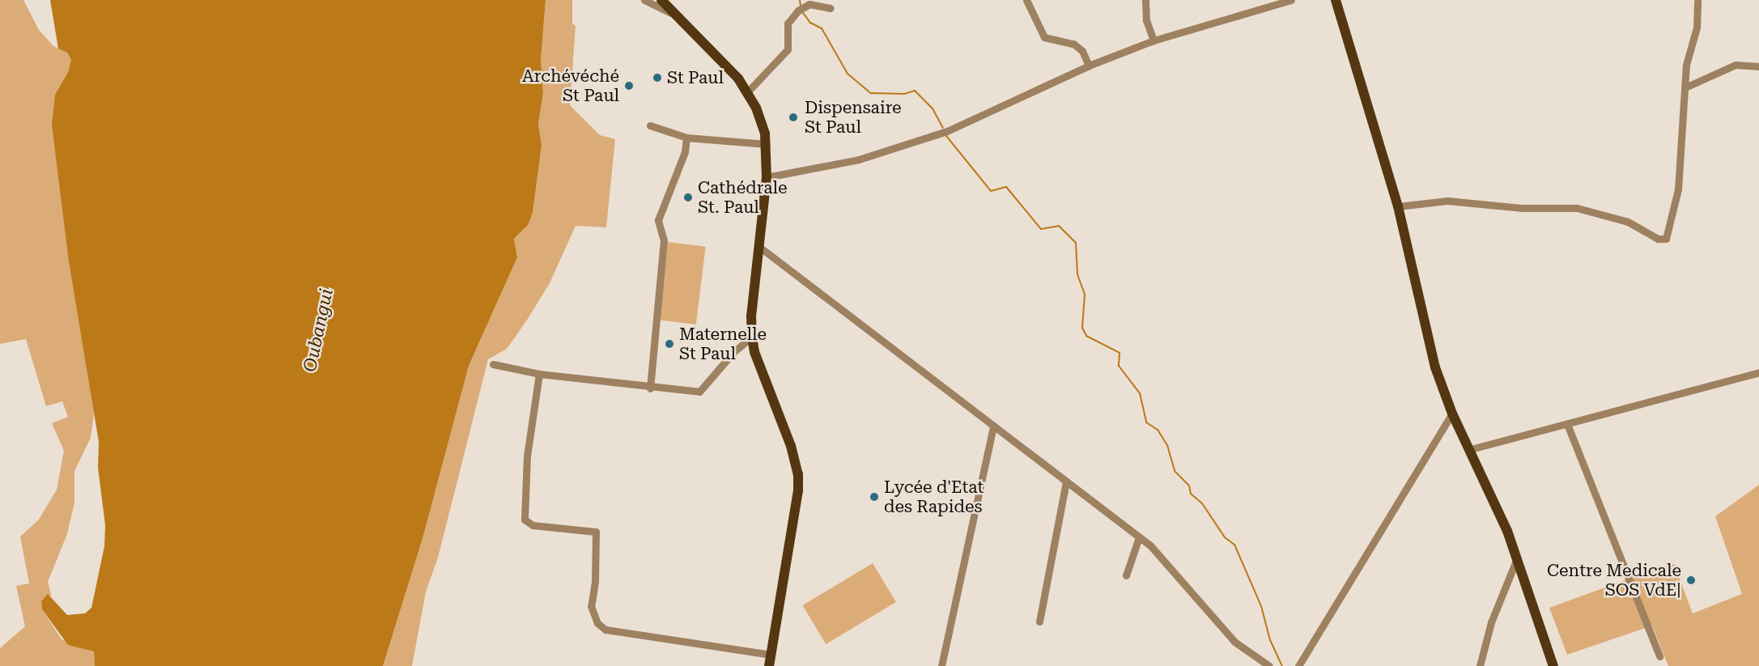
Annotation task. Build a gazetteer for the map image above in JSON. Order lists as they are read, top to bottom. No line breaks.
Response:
{"water":["Oubangui"],"places":["St Paul","Archévéché St Paul","Dispensaire St Paul","Cathédrale St. Paul","Maternelle St Paul","Lycée d'Etat des Rapides","Centre Medicale SOS VdE|"]}
